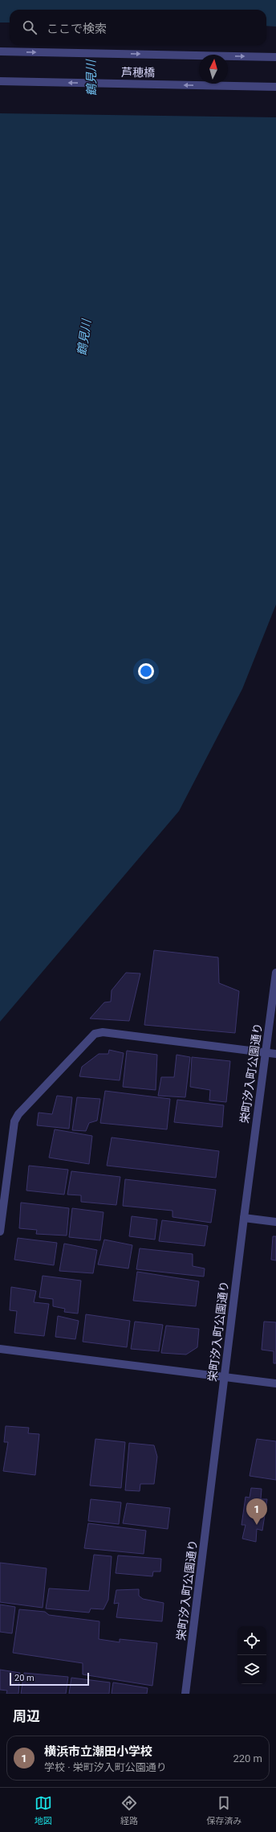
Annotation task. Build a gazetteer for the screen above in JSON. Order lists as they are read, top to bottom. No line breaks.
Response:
{"streets":{"street":["芦穂橋","栄町汐入町公園通り"]},"water":["鶴見川"],"scale_bar":"20 m","north":"top","page":{"search":"ここで検索","pins":"1","scale":"20 m","heading":"周辺","list":[{"mark":"1","name":"横浜市立潮田小学校","note":"学校 · 栄町汐入町公園通り","value":"220 m"}],"nav":["地図","経路","保存済み"]}}
